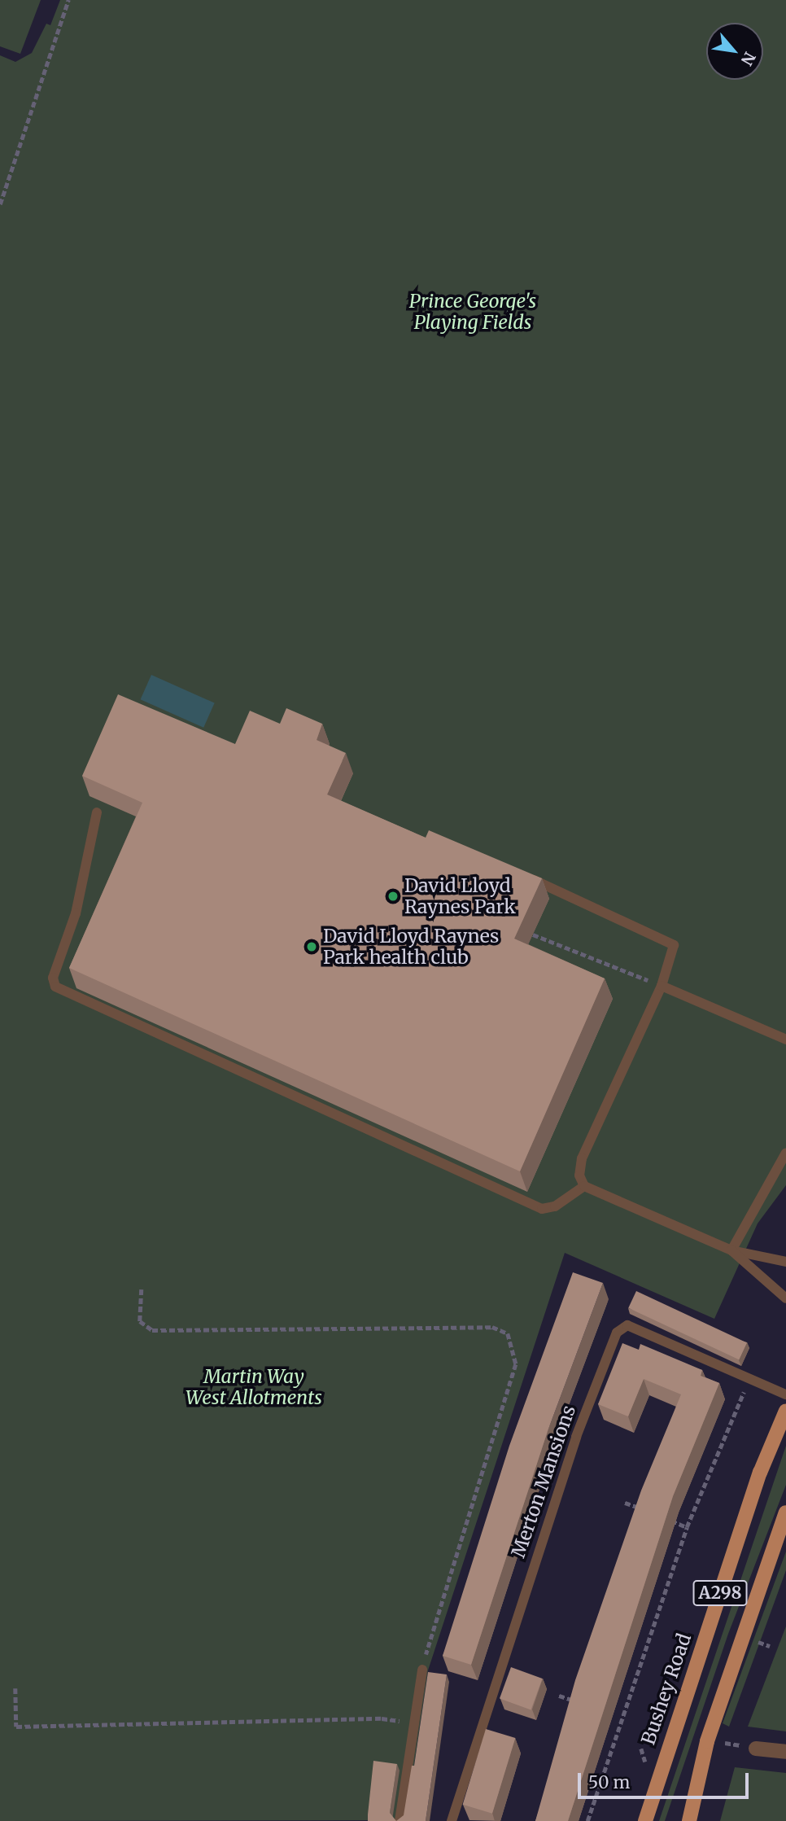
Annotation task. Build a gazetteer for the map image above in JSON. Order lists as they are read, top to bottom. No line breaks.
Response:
{"streets":{"main road":["A298","Bushey Road"],"lane":["Merton Mansions"]},"parks":["Prince George's Playing Fields","Martin Way West Allotments"],"places":["David Lloyd Raynes Park","David Lloyd Raynes Park health club"],"scale_bar":"50 m","north":"bottom right"}
